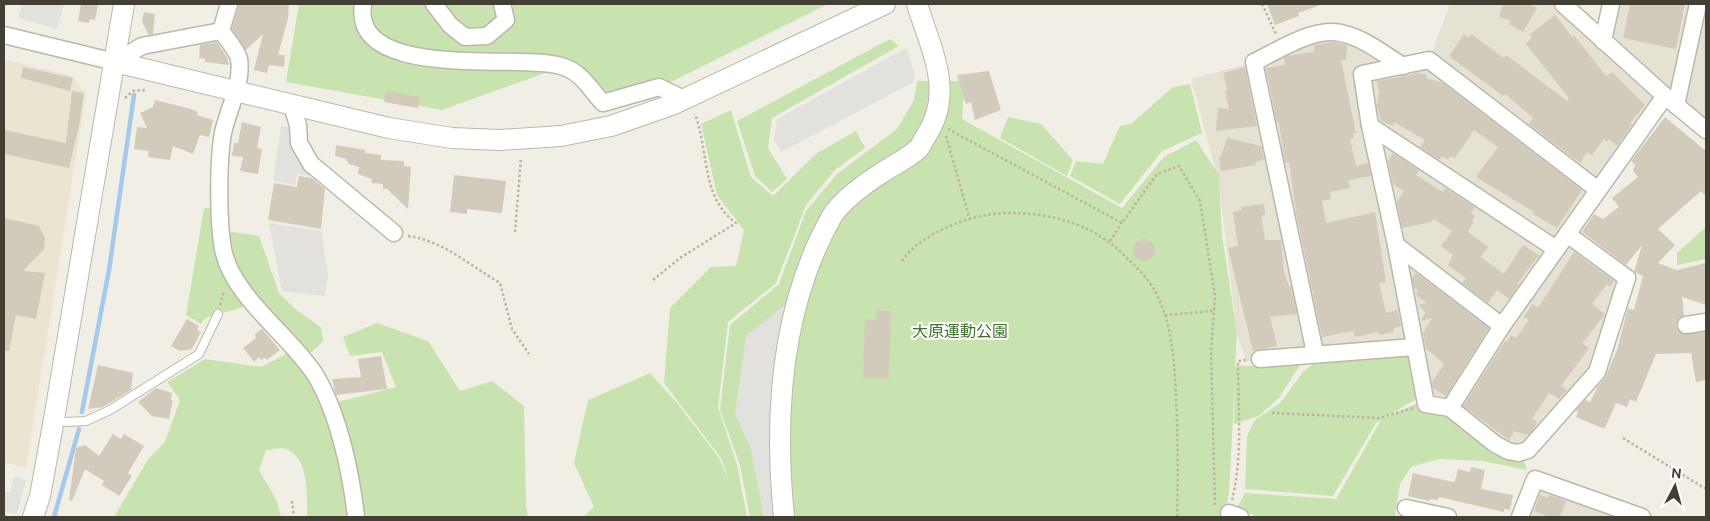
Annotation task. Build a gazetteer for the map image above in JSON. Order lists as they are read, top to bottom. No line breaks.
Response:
{"parks":["大原運動公園"],"north":"top"}
